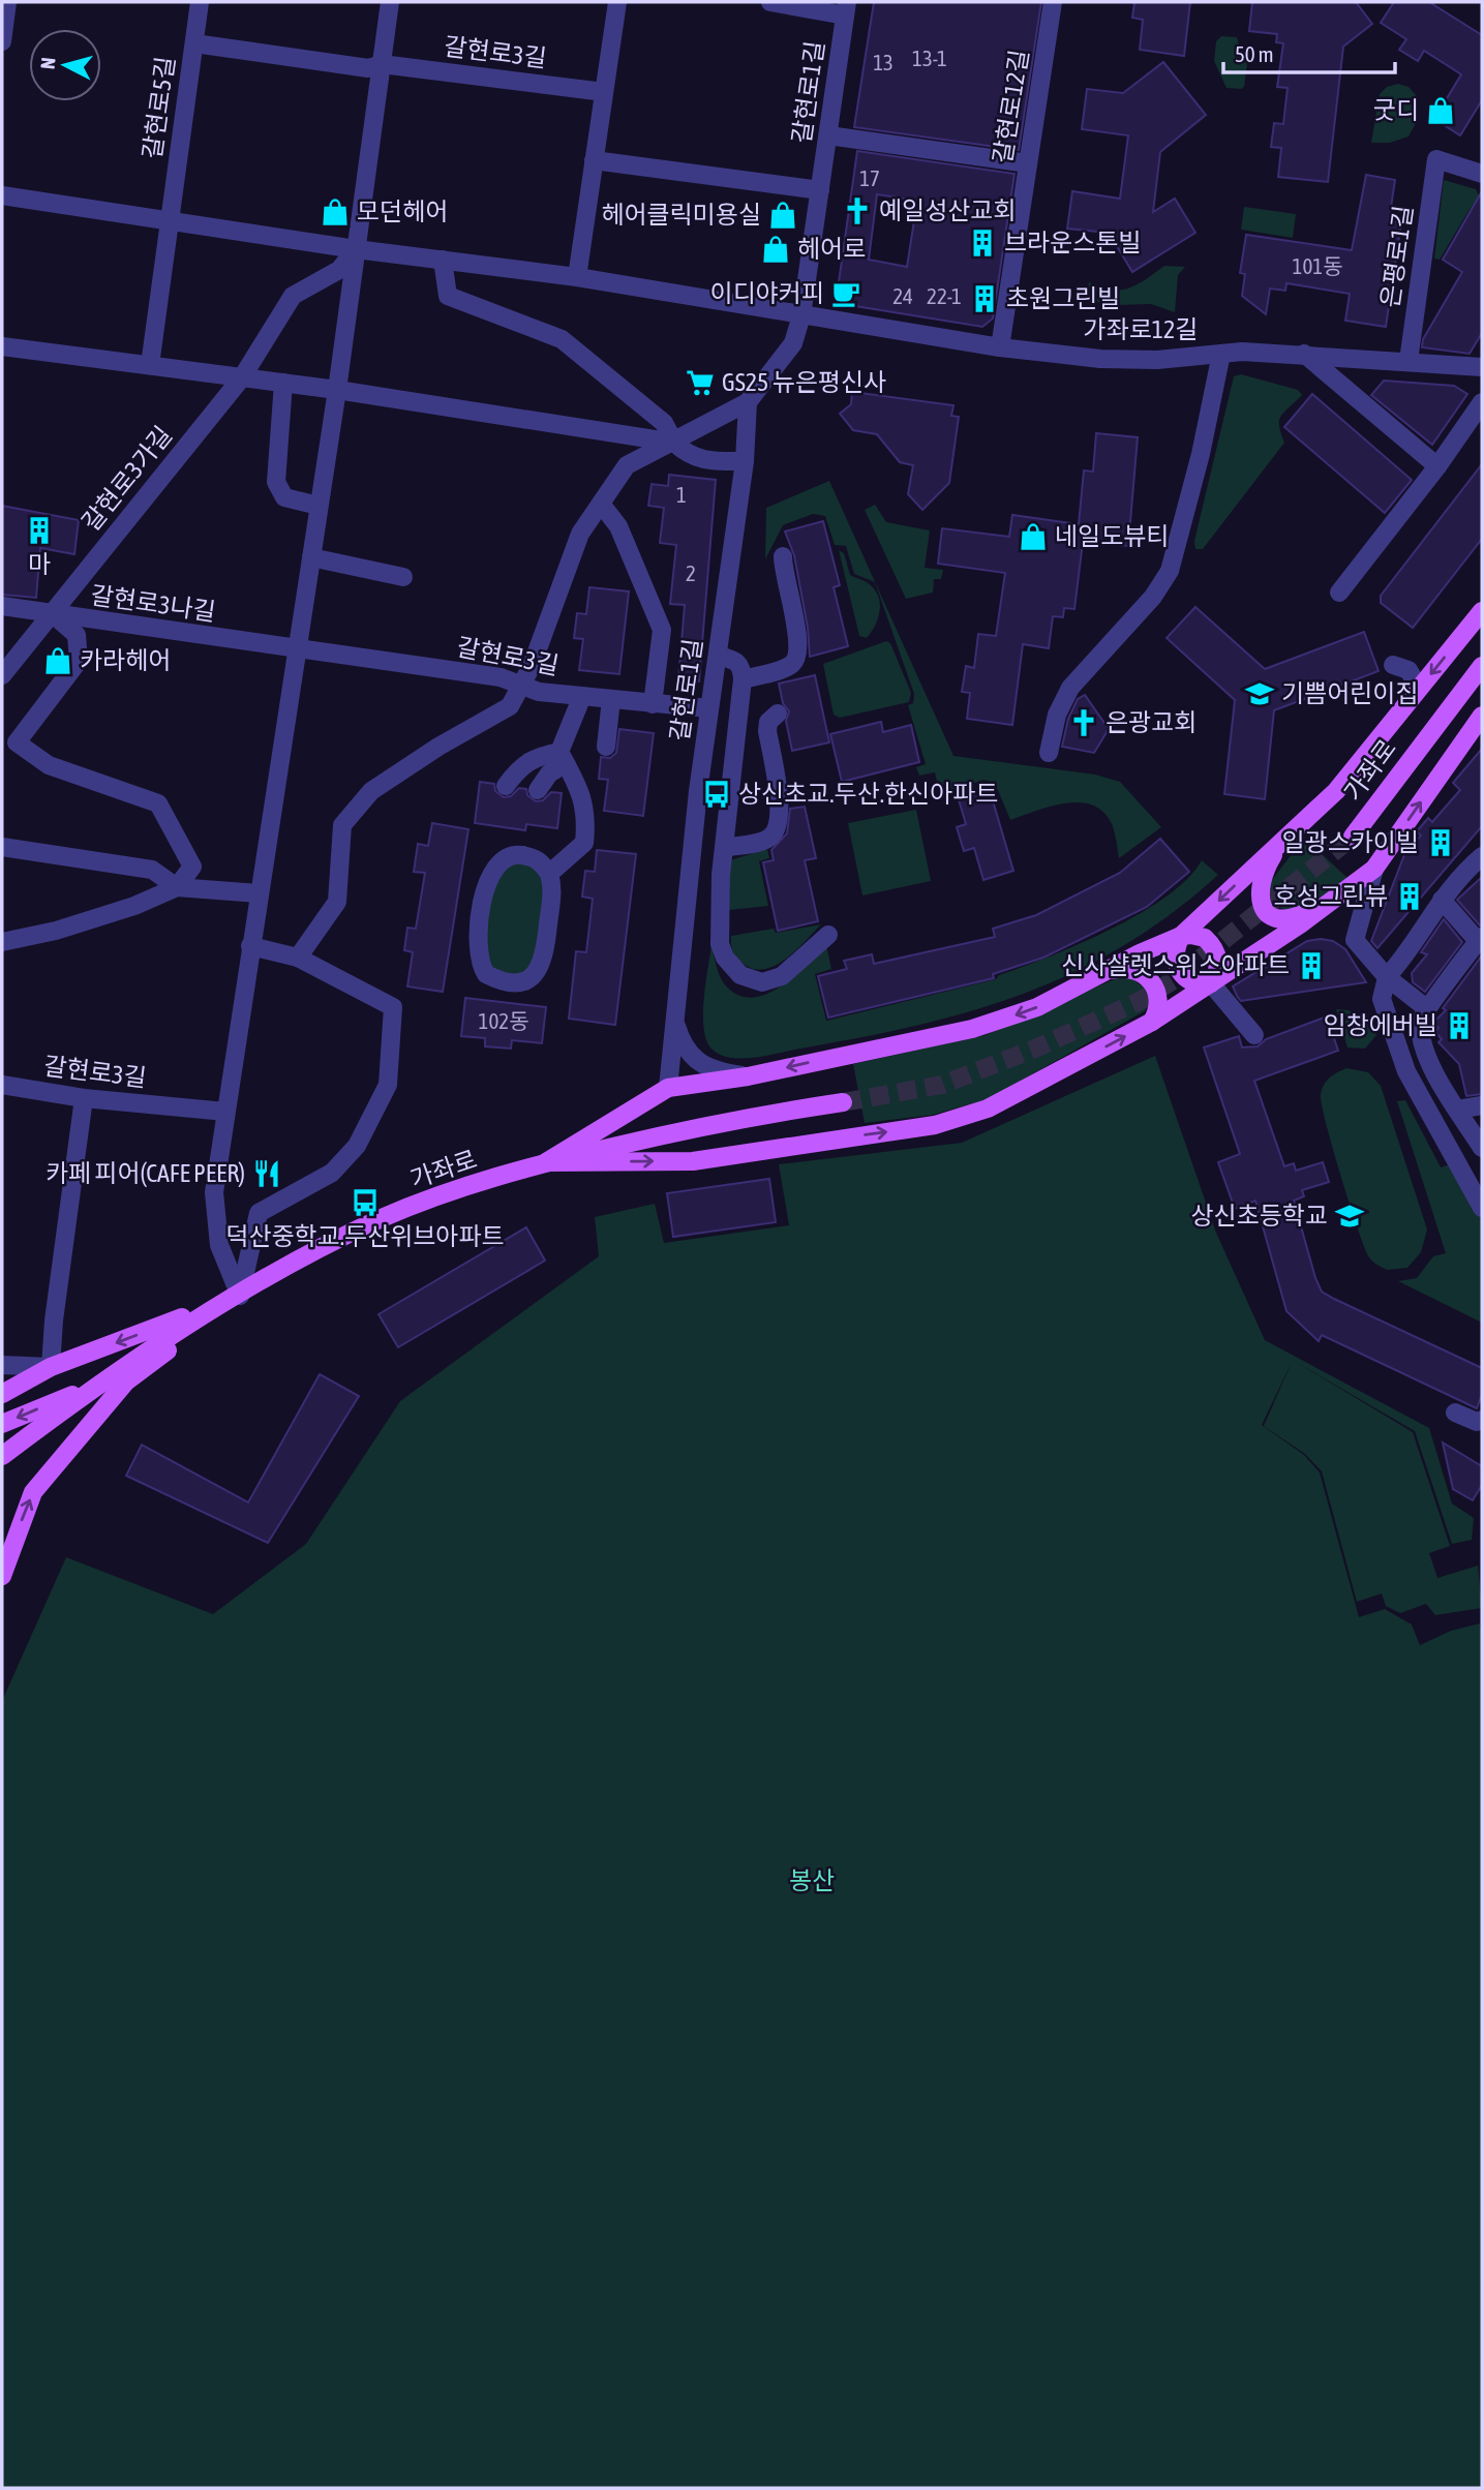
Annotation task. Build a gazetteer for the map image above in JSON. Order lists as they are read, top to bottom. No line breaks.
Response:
{"streets":{"main road":["가좌로"],"street":["갈현로3길","갈현로1길","갈현로12길","갈현로5길","은평로1길","가좌로12길","갈현로3가길","갈현로3나길"]},"crossings":[["갈현로3길","갈현로1길"],["갈현로3길","갈현로5길"],["갈현로3길","갈현로3나길"],["갈현로1길","가좌로12길"],["갈현로12길","가좌로12길"],["은평로1길","가좌로12길"],["갈현로3가길","갈현로3나길"]],"parks":["봉산"],"places":{"shop":["굿디","모던헤어","헤어클릭미용실","헤어로","네일도뷰티","카라헤어"],"church":["예일성산교회","은광교회"],"building":["브라운스톤빌","초원그린빌","마","일광스카이빌","호성그린뷰","신사샬렛스위스아파트","임창에버빌"],"cafe":["이디야커피"],"supermarket":["GS25 뉴은평신사"],"school or university":["기쁨어린이집","상신초등학교"],"bus stop":["상신초교.두산.한신아파트","덕산중학교.두산위브아파트"],"restaurant":["카페 피어(CAFE PEER)"]},"house_numbers":["13-1","13","17","101동","24","22-1","1","2","102동"],"scale_bar":"50 m","north":"left"}
